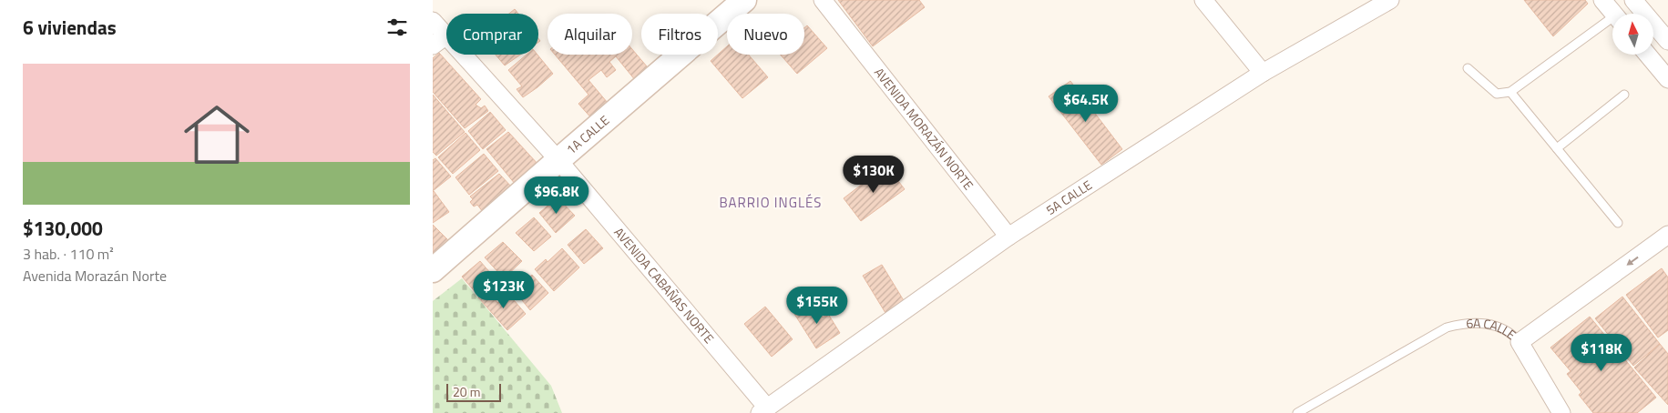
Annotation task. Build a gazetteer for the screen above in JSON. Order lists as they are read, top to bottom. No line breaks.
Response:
{"streets":{"street":["AVENIDA MORAZÁN NORTE","1A CALLE","5A CALLE","AVENIDA CABAÑAS NORTE","6A CALLE"]},"crossings":[["AVENIDA MORAZÁN NORTE","5A CALLE"],["1A CALLE","AVENIDA CABAÑAS NORTE"],["5A CALLE","AVENIDA CABAÑAS NORTE"]],"one_way":["6A CALLE"],"districts":["BARRIO INGLÉS"],"scale_bar":"20 m","north":"top","page":{"heading":"6 viviendas","chip":["Comprar","Alquilar","Filtros","Nuevo"],"list":[{"name":"$130,000","note":"3 hab. · 110 m² · Avenida Morazán Norte"}],"price":["$64.5K","$130K","$96.8K","$123K","$155K","$118K"],"scale":"20 m"}}
